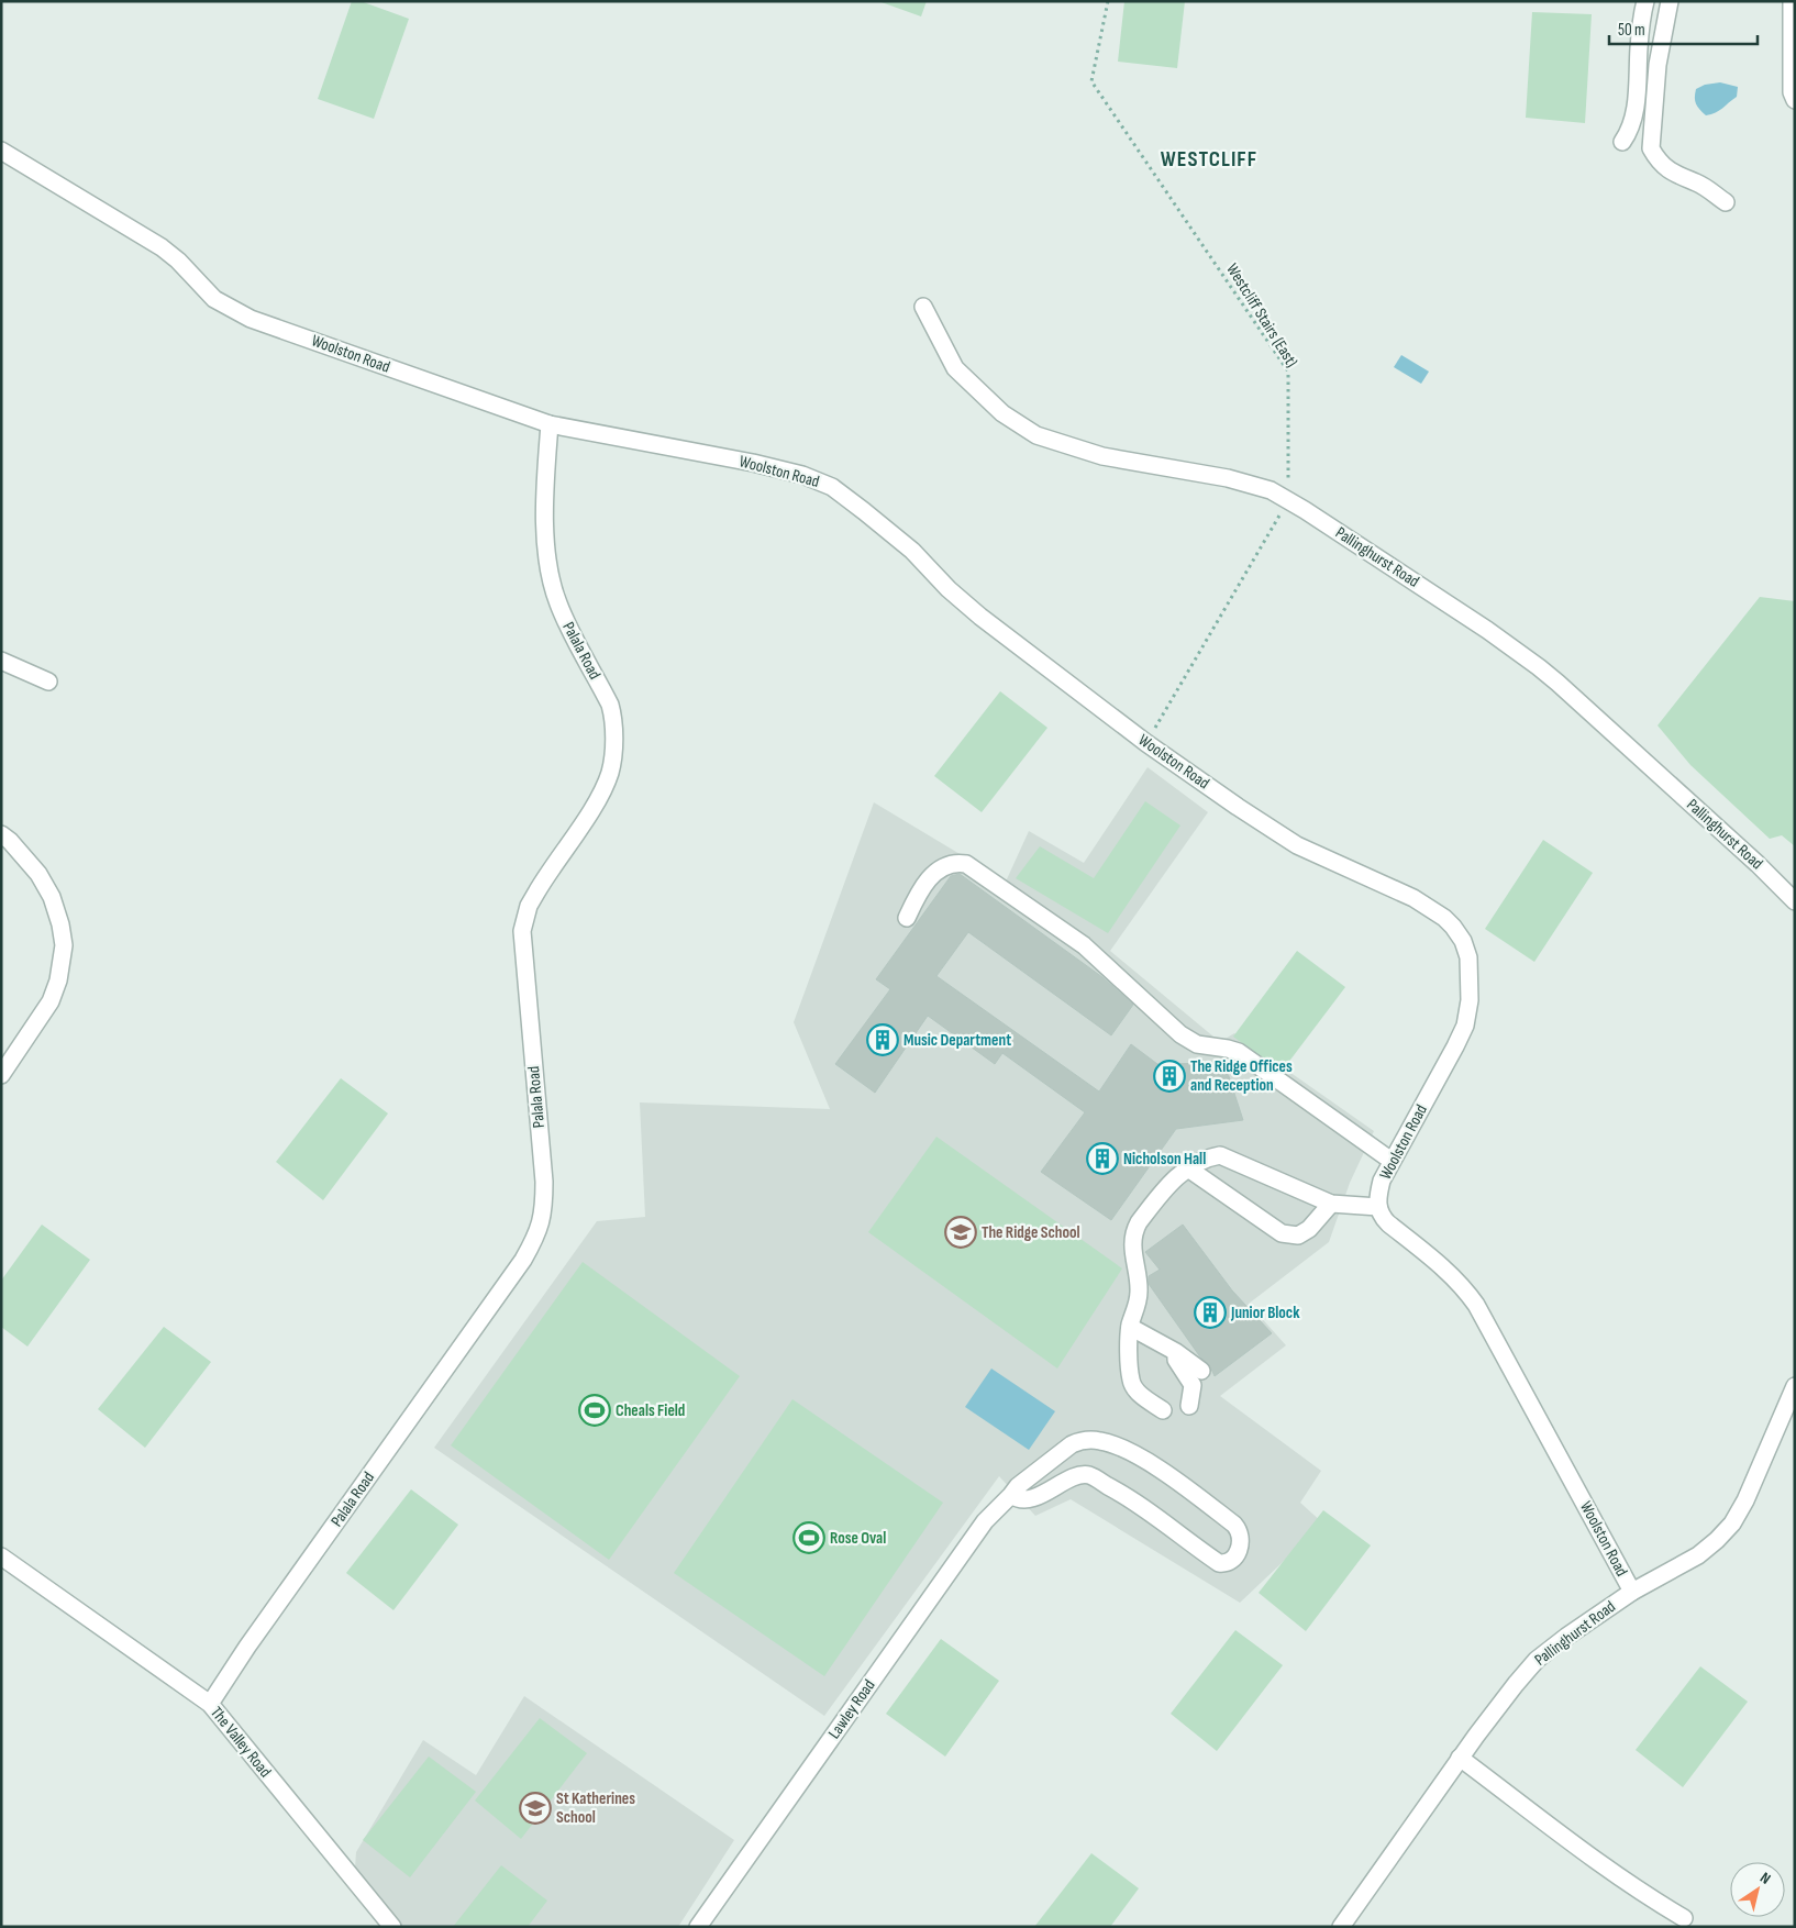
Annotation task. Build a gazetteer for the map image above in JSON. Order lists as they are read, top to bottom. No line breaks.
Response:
{"streets":{"street":["Woolston Road","Pallinghurst Road","Palala Road","Lawley Road","The Valley Road"],"path":["Westcliff Stairs (East)"]},"crossings":[["Westcliff Stairs (East)","Pallinghurst Road"],["Woolston Road","Pallinghurst Road"],["Woolston Road","Palala Road"],["Palala Road","The Valley Road"]],"districts":["WESTCLIFF"],"places":{"building":["Music Department","The Ridge Offices and Reception","Nicholson Hall","Junior Block"],"school or university":["The Ridge School","St Katherines School"],"sports":["Cheals Field","Rose Oval"]},"scale_bar":"50 m","north":"top right"}
